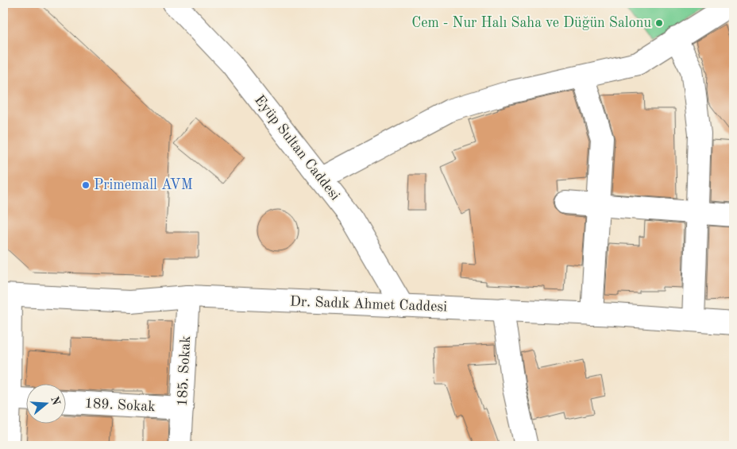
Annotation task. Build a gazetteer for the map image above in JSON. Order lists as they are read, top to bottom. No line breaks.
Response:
{"streets":{"street":["Eyüp Sultan Caddesi","Dr. Sadık Ahmet Caddesi","185. Sokak","189. Sokak"]},"crossings":[["Eyüp Sultan Caddesi","Dr. Sadık Ahmet Caddesi"],["Dr. Sadık Ahmet Caddesi","185. Sokak"],["185. Sokak","189. Sokak"]],"places":["Cem - Nur Halı Saha ve Düğün Salonu","Primemall AVM"],"north":"right"}
